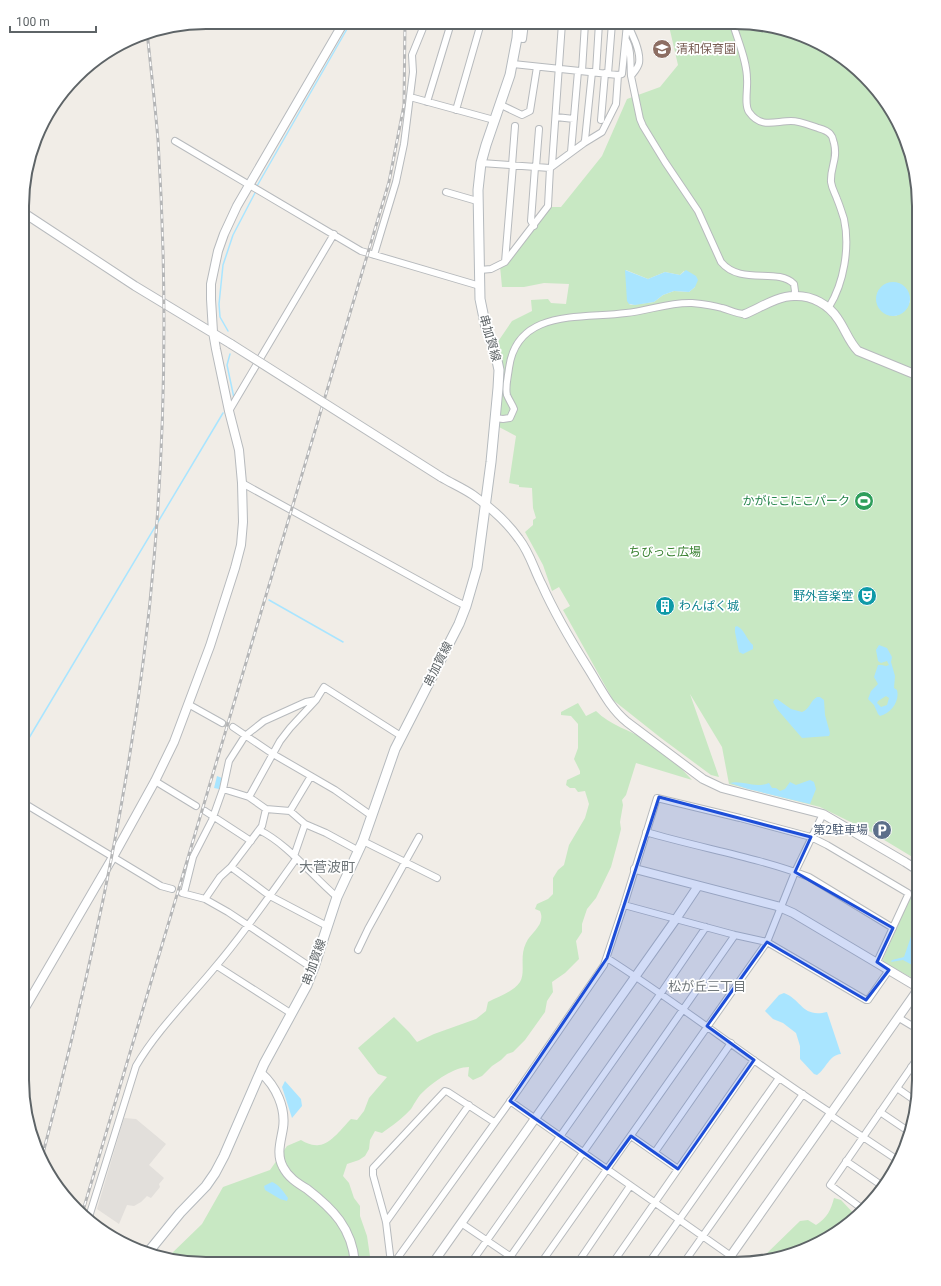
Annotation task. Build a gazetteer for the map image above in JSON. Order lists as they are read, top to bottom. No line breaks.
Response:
{"streets":{"main road":["串加賀線"]},"districts":["大菅波町","松が丘三丁目"],"parks":["ちびっこ広場"],"places":{"school or university":["清和保育園"],"sports":["かがにこにこパーク"],"theatre":["野外音楽堂"],"building":["わんぱく城"],"parking":["第2駐車場"]},"scale_bar":"100 m"}
